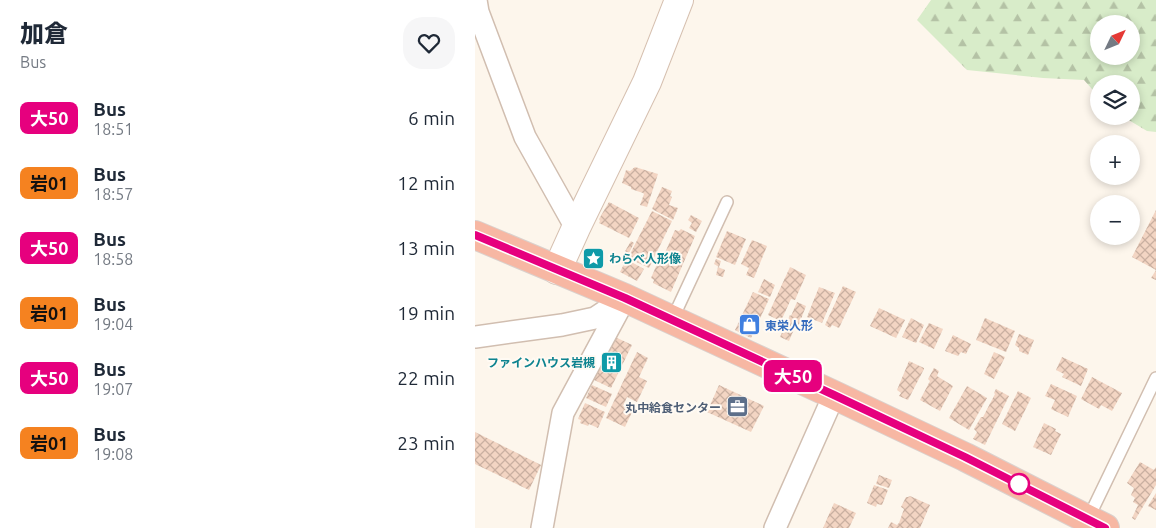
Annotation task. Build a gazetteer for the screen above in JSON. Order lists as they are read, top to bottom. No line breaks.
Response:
{"places":{"place":["わらべ人形像"],"shop":["東栄人形"],"building":["ファインハウス岩槻"],"office":["丸中給食センター"]},"lines":["bus line 大50"],"north":"top right","page":{"heading":["加倉","Bus"],"on_map":"大50","map_buttons":["+","−"],"list":[{"mark":"大50","name":"Bus","note":"18:51","value":"6 min"},{"mark":"岩01","name":"Bus","note":"18:57","value":"12 min"},{"mark":"大50","name":"Bus","note":"18:58","value":"13 min"},{"mark":"岩01","name":"Bus","note":"19:04","value":"19 min"},{"mark":"大50","name":"Bus","note":"19:07","value":"22 min"},{"mark":"岩01","name":"Bus","note":"19:08","value":"23 min"}]}}
